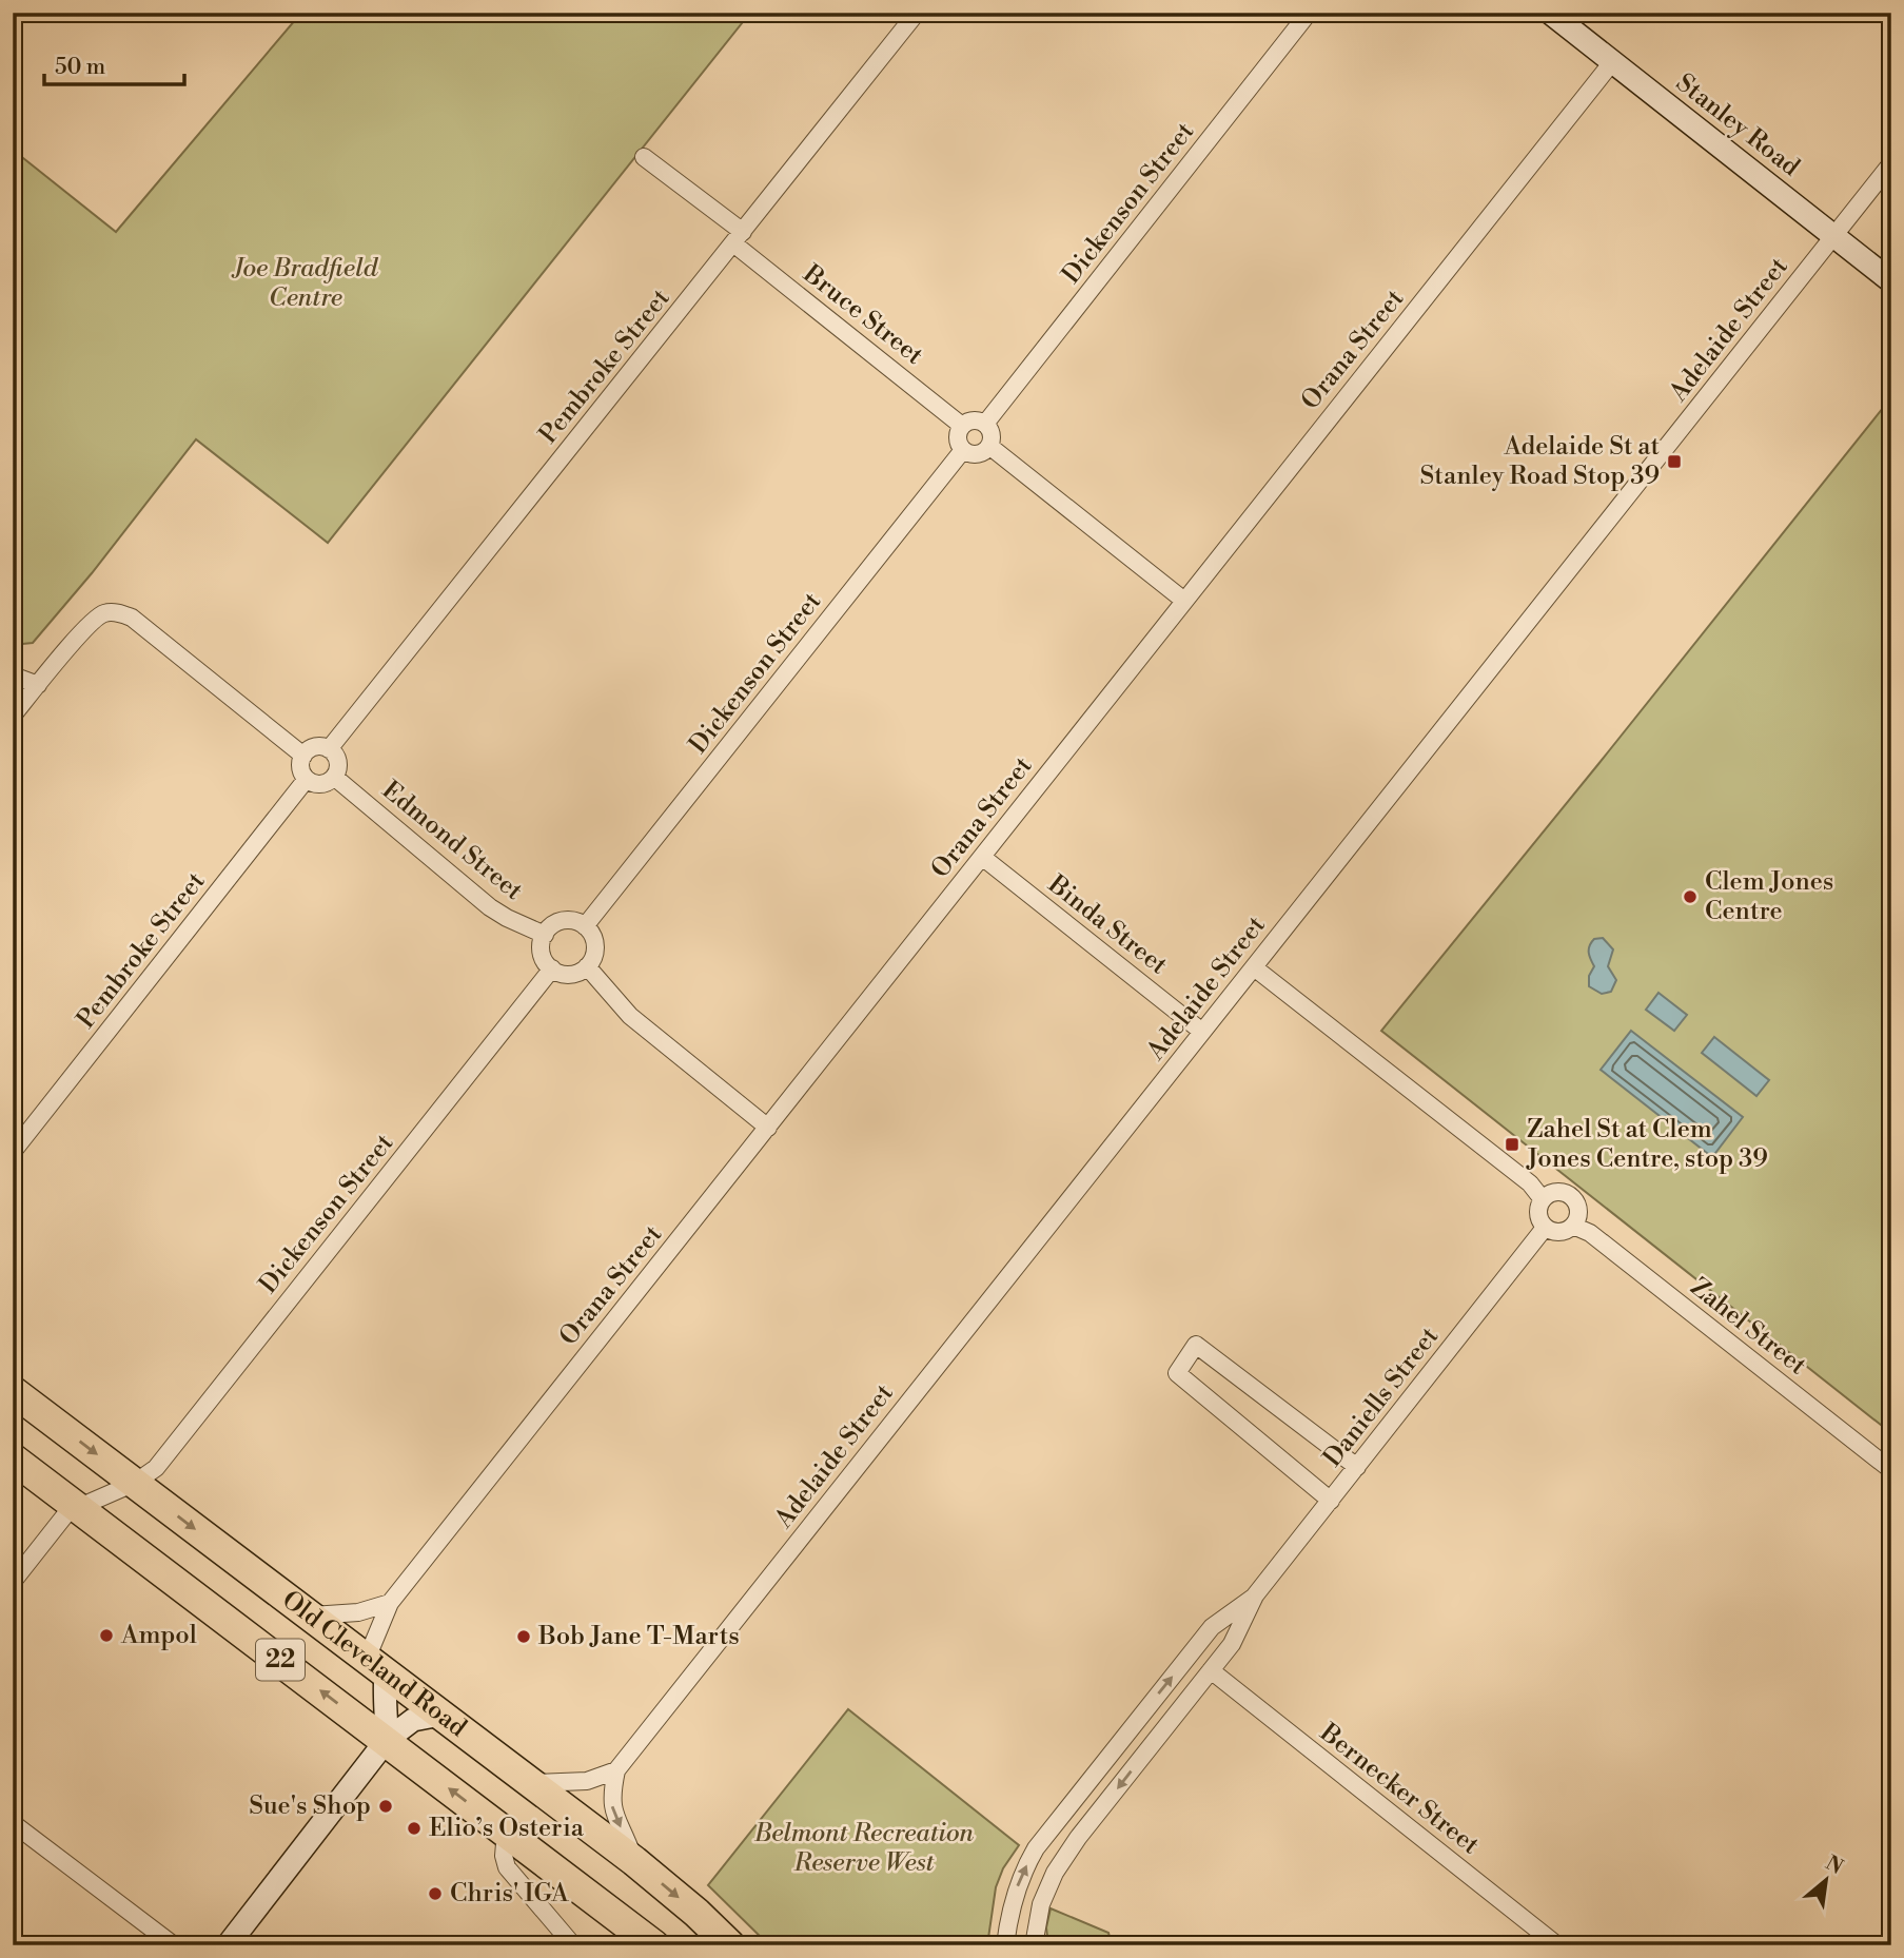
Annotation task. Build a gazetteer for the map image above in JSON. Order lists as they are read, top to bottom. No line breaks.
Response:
{"streets":{"highway":["22","Old Cleveland Road"],"main road":["Stanley Road"],"street":["Dickenson Street","Bruce Street","Adelaide Street","Orana Street","Pembroke Street","Edmond Street","Binda Street","Zahel Street","Daniells Street","Bernecker Street"]},"crossings":[["Stanley Road","Adelaide Street"],["Stanley Road","Orana Street"],["Dickenson Street","Bruce Street"],["Dickenson Street","Edmond Street"],["Dickenson Street","Old Cleveland Road"],["Bruce Street","Pembroke Street"],["Adelaide Street","Binda Street"],["Orana Street","Binda Street"],["Orana Street","Old Cleveland Road"],["Pembroke Street","Edmond Street"],["Zahel Street","Daniells Street"],["Daniells Street","Bernecker Street"]],"parks":["Joe Bradfield Centre","Belmont Recreation Reserve West"],"places":{"transit":["Adelaide St at Stanley Road Stop 39","Zahel St at Clem Jones Centre, stop 39"],"other":["Clem Jones Centre","Ampol","Bob Jane T-Marts","Sue's Shop","Elio’s Osteria","Chris' IGA"]},"scale_bar":"50 m","north":"top right"}
